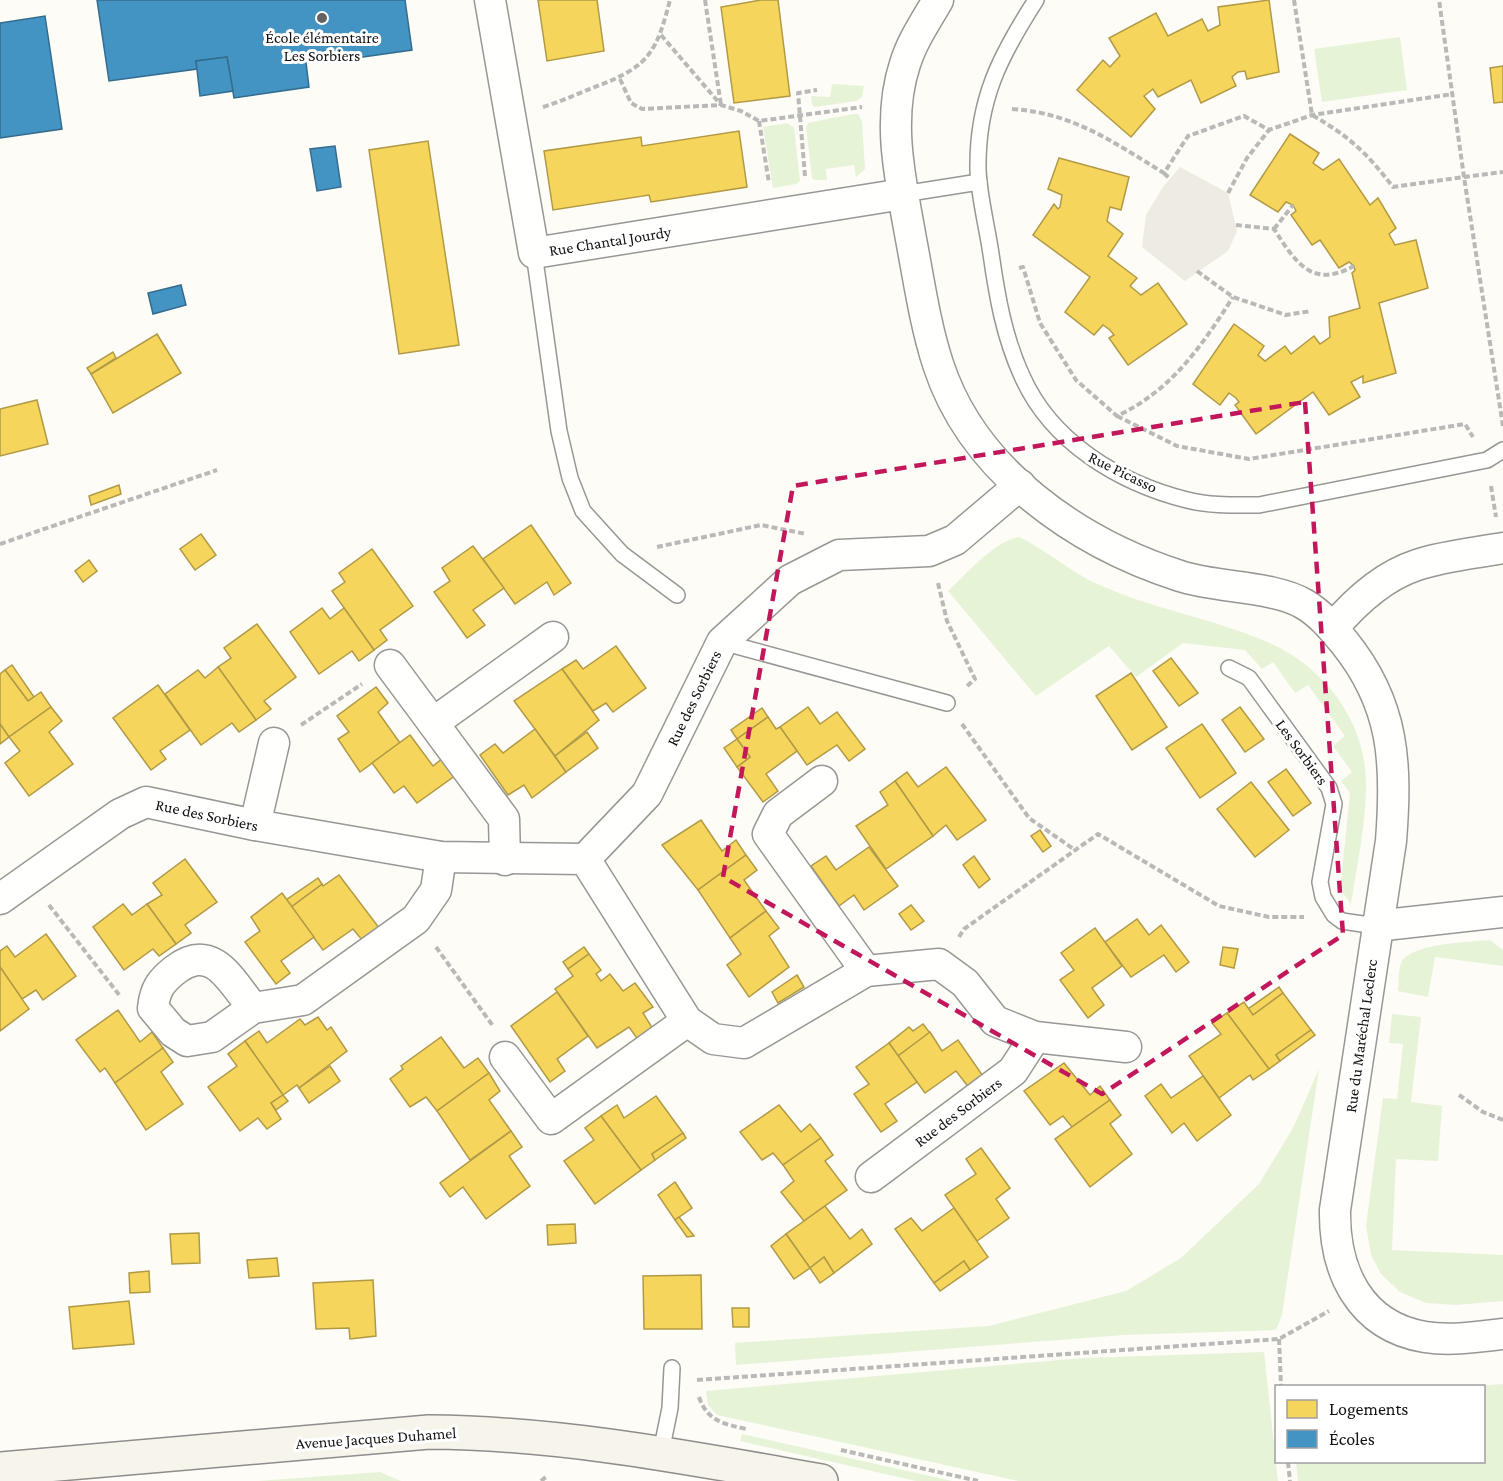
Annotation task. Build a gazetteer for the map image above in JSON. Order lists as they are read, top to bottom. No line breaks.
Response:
{"streets":{"main road":["Avenue Jacques Duhamel"],"street":["Rue Chantal Jourdy","Rue des Sorbiers","Rue du Maréchal Leclerc"],"lane":["Rue Picasso","Les Sorbiers"]},"crossings":[["Rue Chantal Jourdy","Rue du Maréchal Leclerc"],["Rue des Sorbiers","Rue du Maréchal Leclerc"]],"places":["École élémentaire Les Sorbiers"],"legend":["Logements","Écoles"]}
